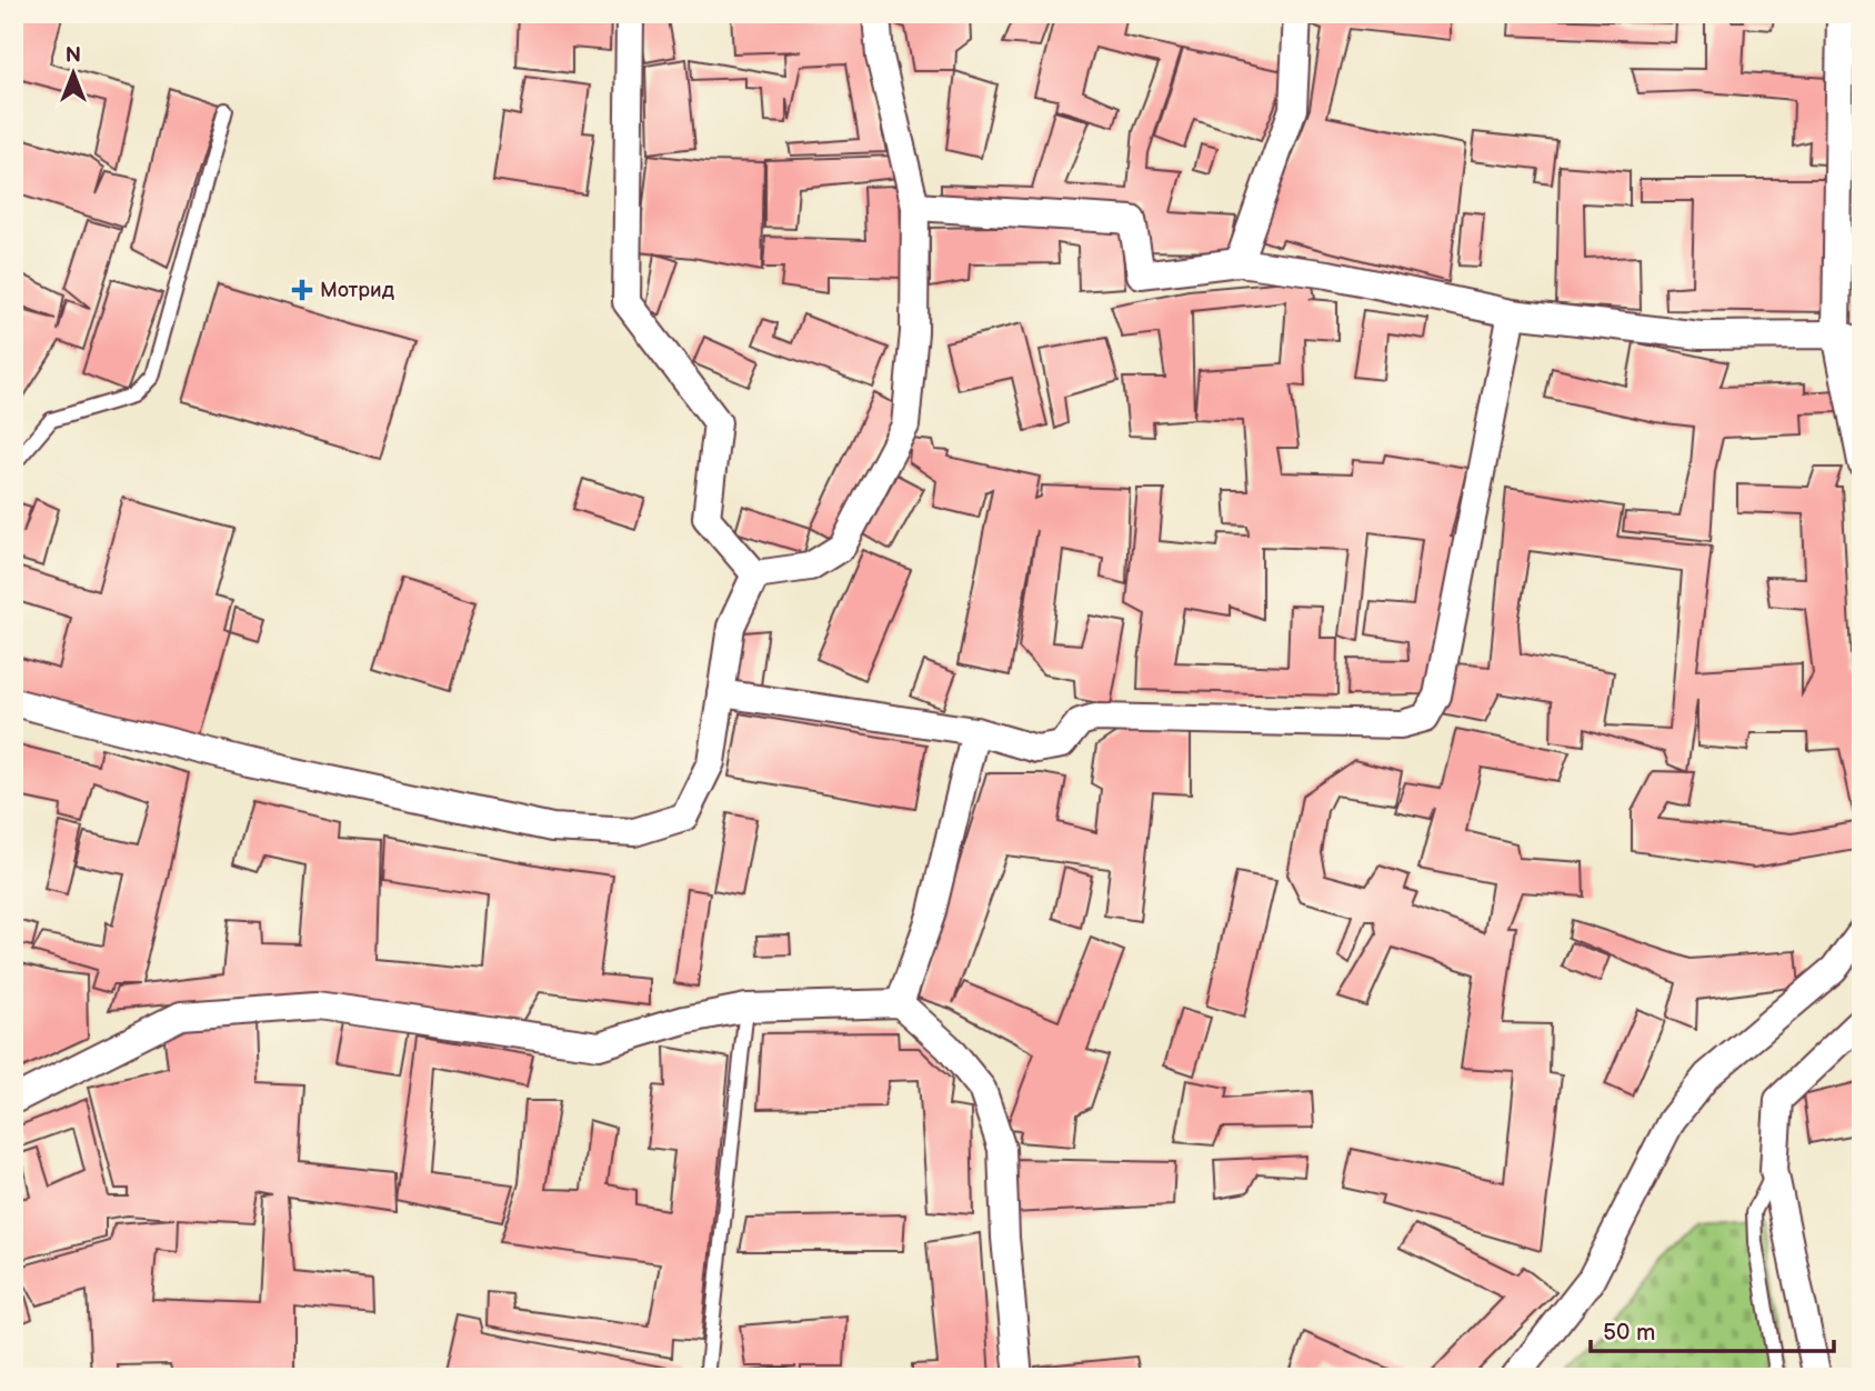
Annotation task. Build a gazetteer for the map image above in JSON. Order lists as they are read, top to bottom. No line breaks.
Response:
{"places":{"health":["Мотрид"]},"scale_bar":"50 m","north":"top"}
